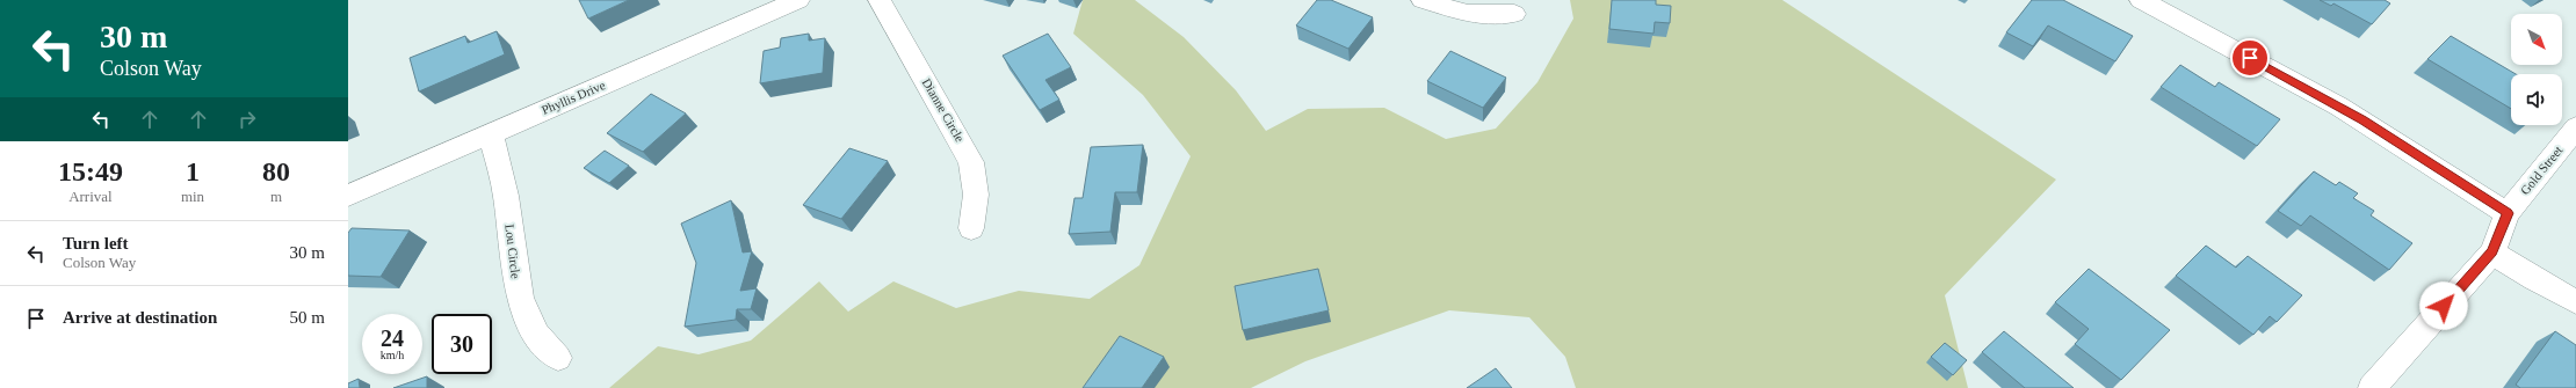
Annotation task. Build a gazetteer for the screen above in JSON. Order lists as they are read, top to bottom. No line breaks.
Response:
{"streets":{"street":["Phyllis Drive","Dianne Circle","Gold Street","Lou Circle"]},"crossings":[["Phyllis Drive","Lou Circle"]],"north":"bottom right","page":{"turn":["30 m","Colson Way"],"eta":["15:49","Arrival","1","min","80","m"],"list":[{"name":"Turn left","note":"Colson Way","value":"30 m"},{"name":"Arrive at destination","value":"50 m"}],"speed":"24 km/h","limit":"30"}}
